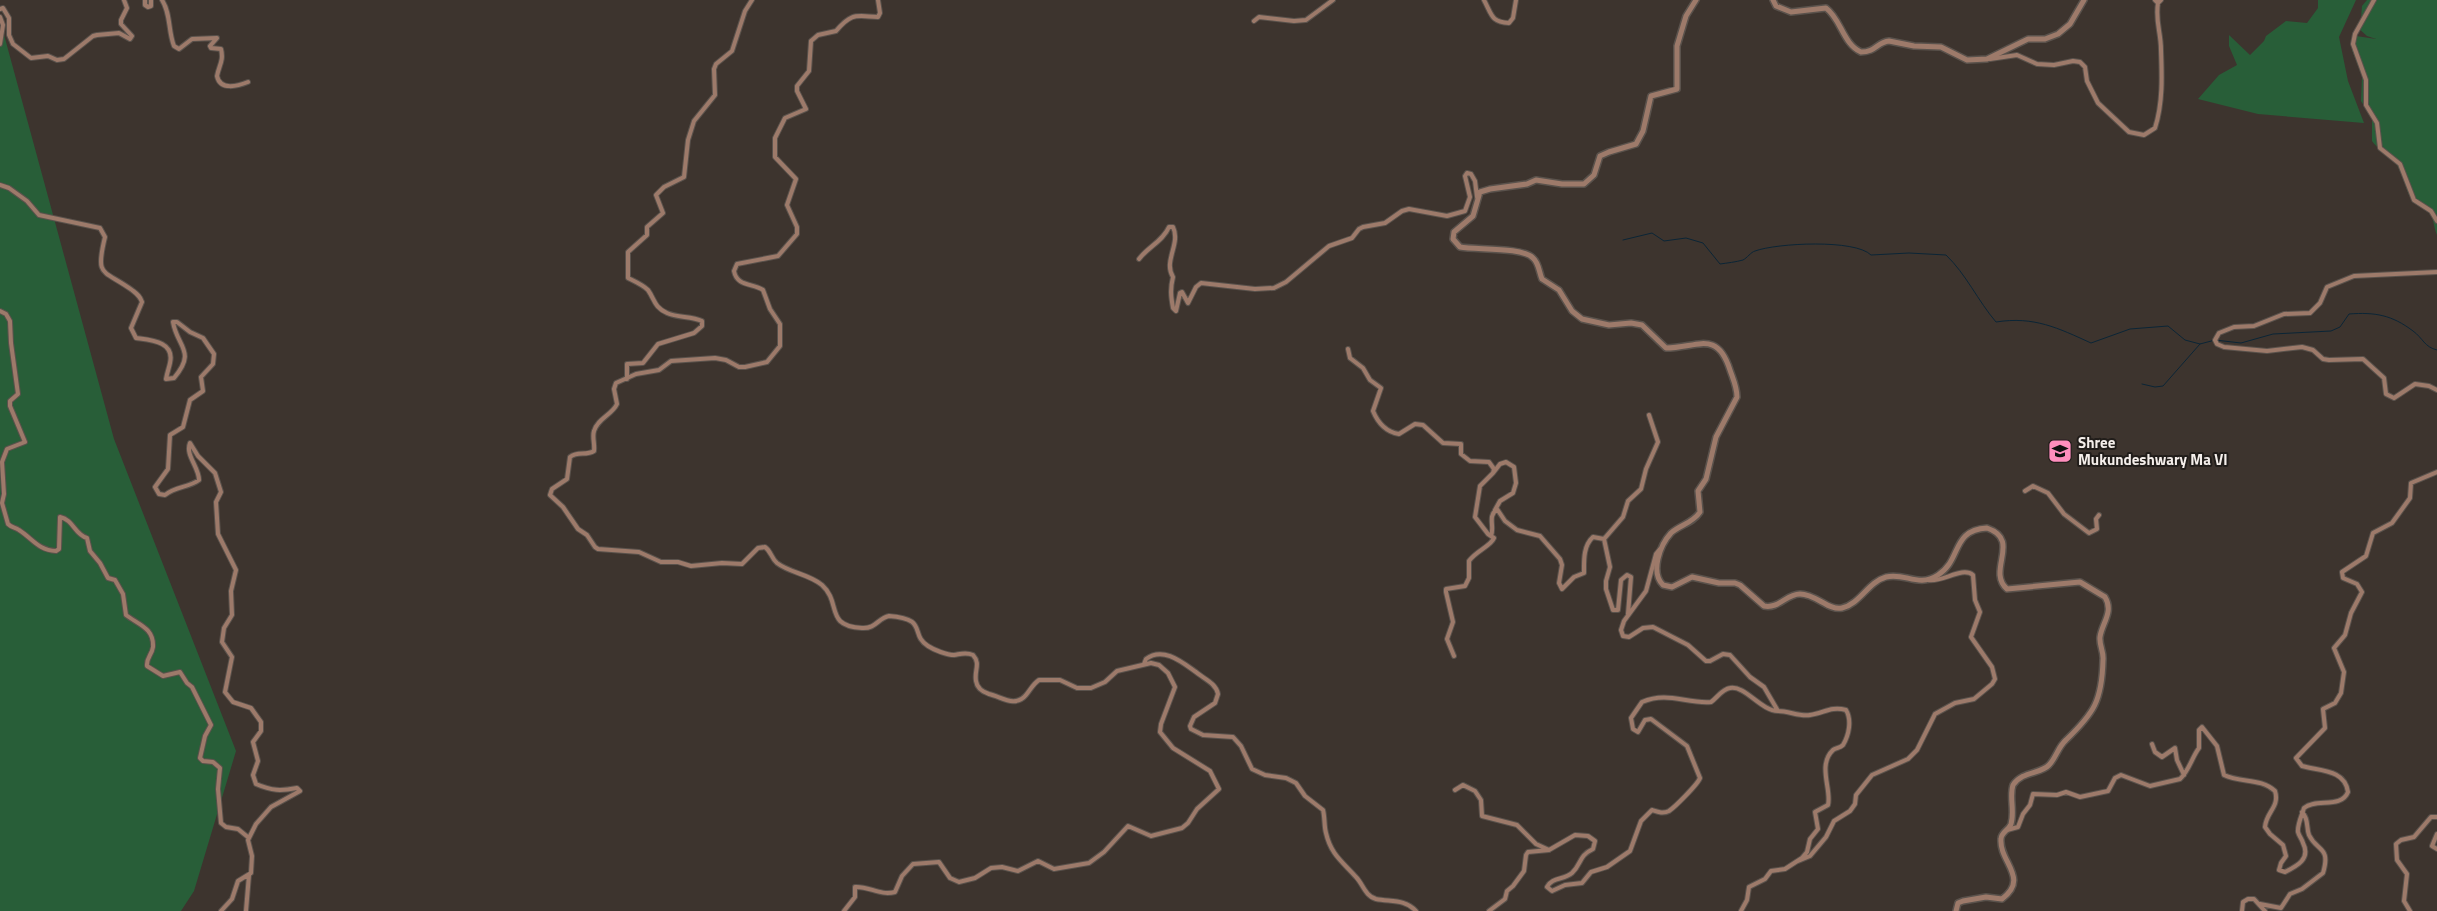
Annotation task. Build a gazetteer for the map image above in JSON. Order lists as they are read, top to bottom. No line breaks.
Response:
{"places":{"school or university":["Shree Mukundeshwary Ma VI"]}}
